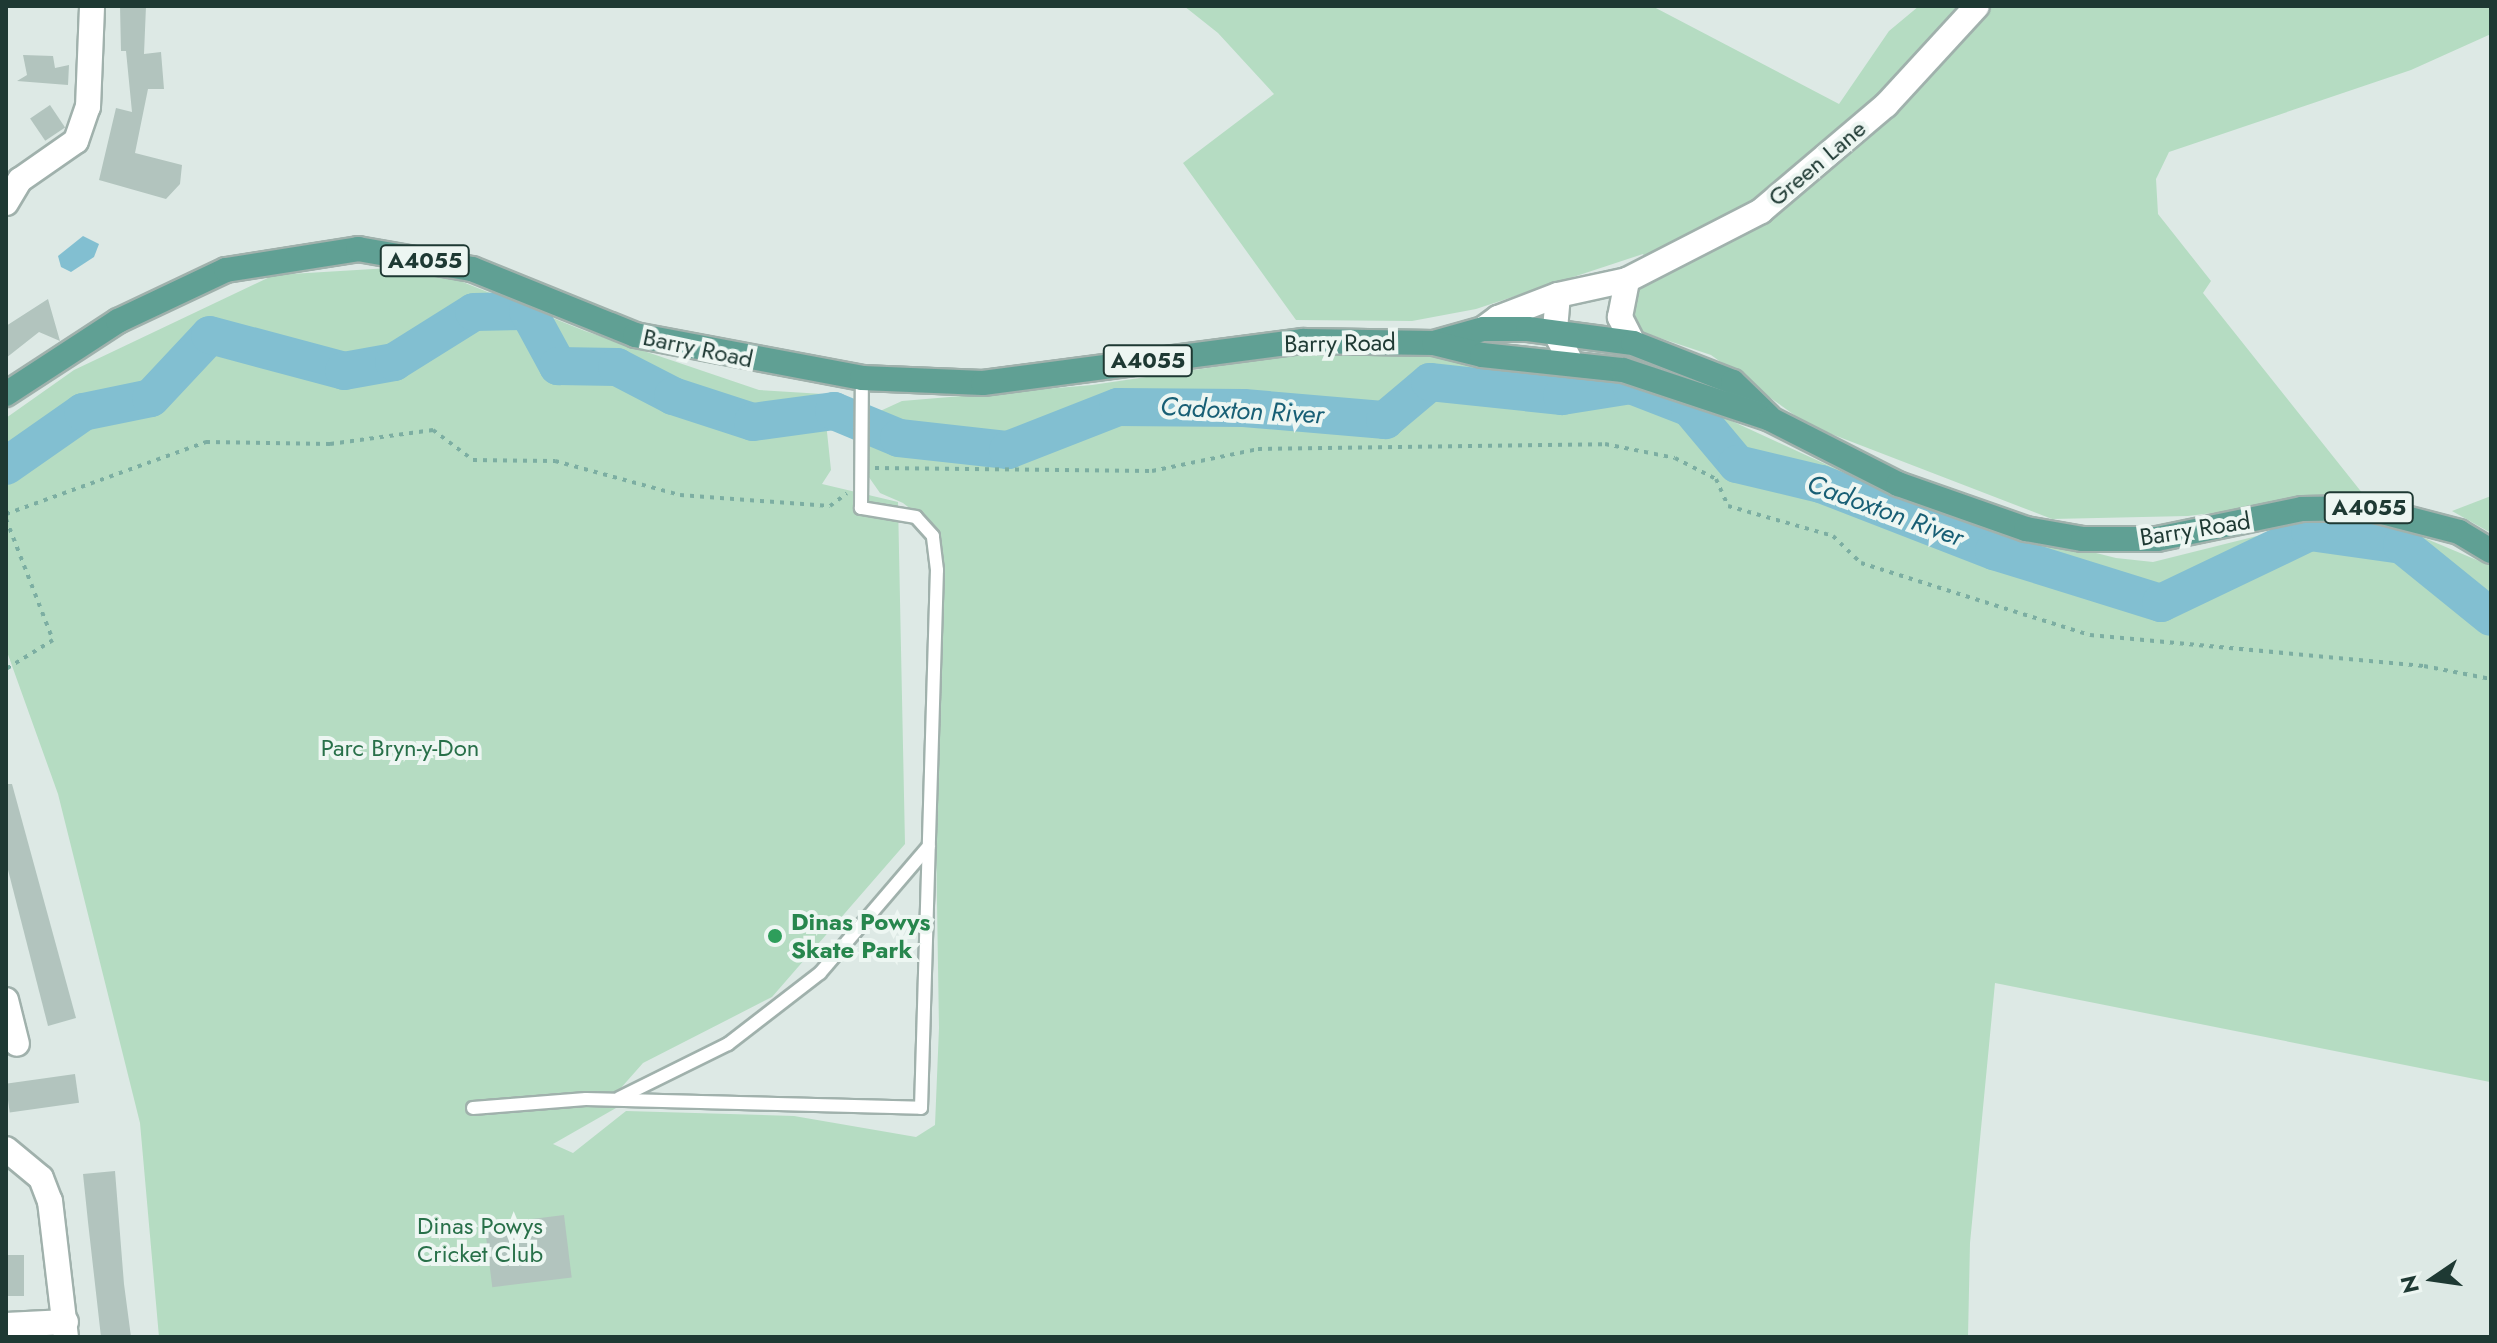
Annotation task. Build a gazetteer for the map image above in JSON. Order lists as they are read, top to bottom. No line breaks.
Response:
{"streets":{"main road":["A4055","Barry Road"],"street":["Green Lane"]},"crossings":[["Green Lane","Barry Road"]],"water":["Cadoxton River"],"parks":["Parc Bryn-y-Don","Dinas Powys Cricket Club"],"places":["Dinas Powys Skate Park"],"north":"left"}
